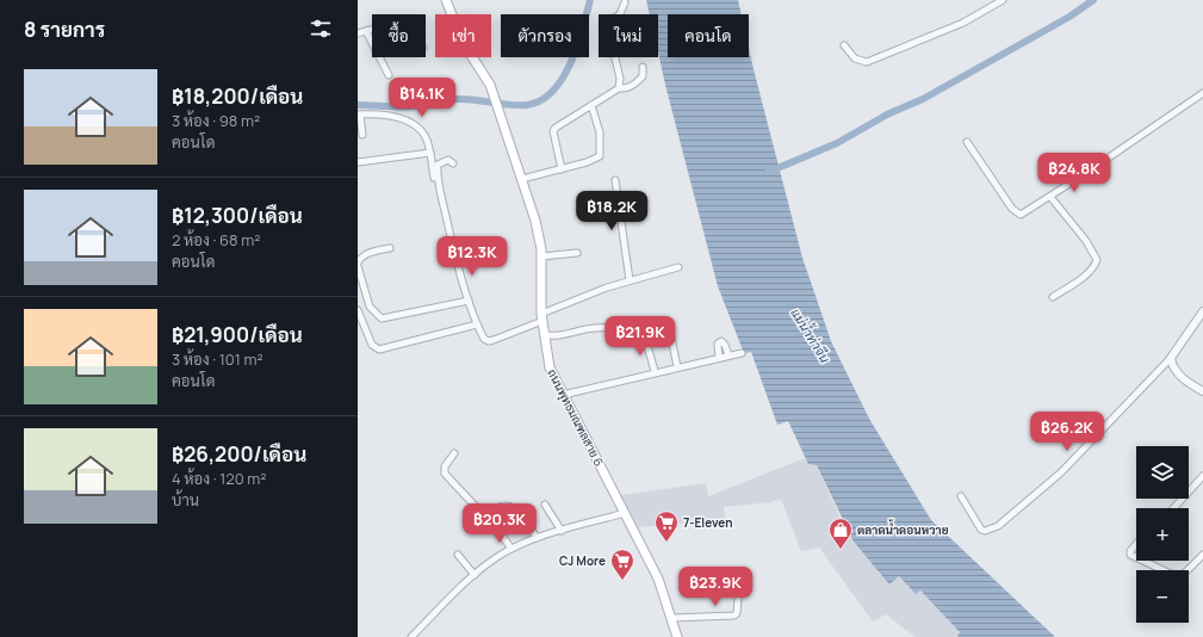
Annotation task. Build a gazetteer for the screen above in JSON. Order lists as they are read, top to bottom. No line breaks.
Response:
{"streets":{"main road":["ถนนพุทธมณฑลสาย 6"]},"water":["แม่น้ำท่าจีน"],"places":{"supermarket":["7-Eleven","CJ More"],"shop":["ตลาดน้ำดอนหวาย"]},"page":{"heading":"8 รายการ","chip":["ซื้อ","เช่า","ตัวกรอง","ใหม่","คอนโด"],"list":[{"name":"฿18,200/เดือน","note":"3 ห้อง · 98 m² · คอนโด"},{"name":"฿12,300/เดือน","note":"2 ห้อง · 68 m² · คอนโด"},{"name":"฿21,900/เดือน","note":"3 ห้อง · 101 m² · คอนโด"},{"name":"฿26,200/เดือน","note":"4 ห้อง · 120 m² · บ้าน"}],"price":["฿14.1K","฿24.8K","฿18.2K","฿12.3K","฿21.9K","฿26.2K","฿20.3K","฿23.9K"],"map_buttons":["+","−"]}}
